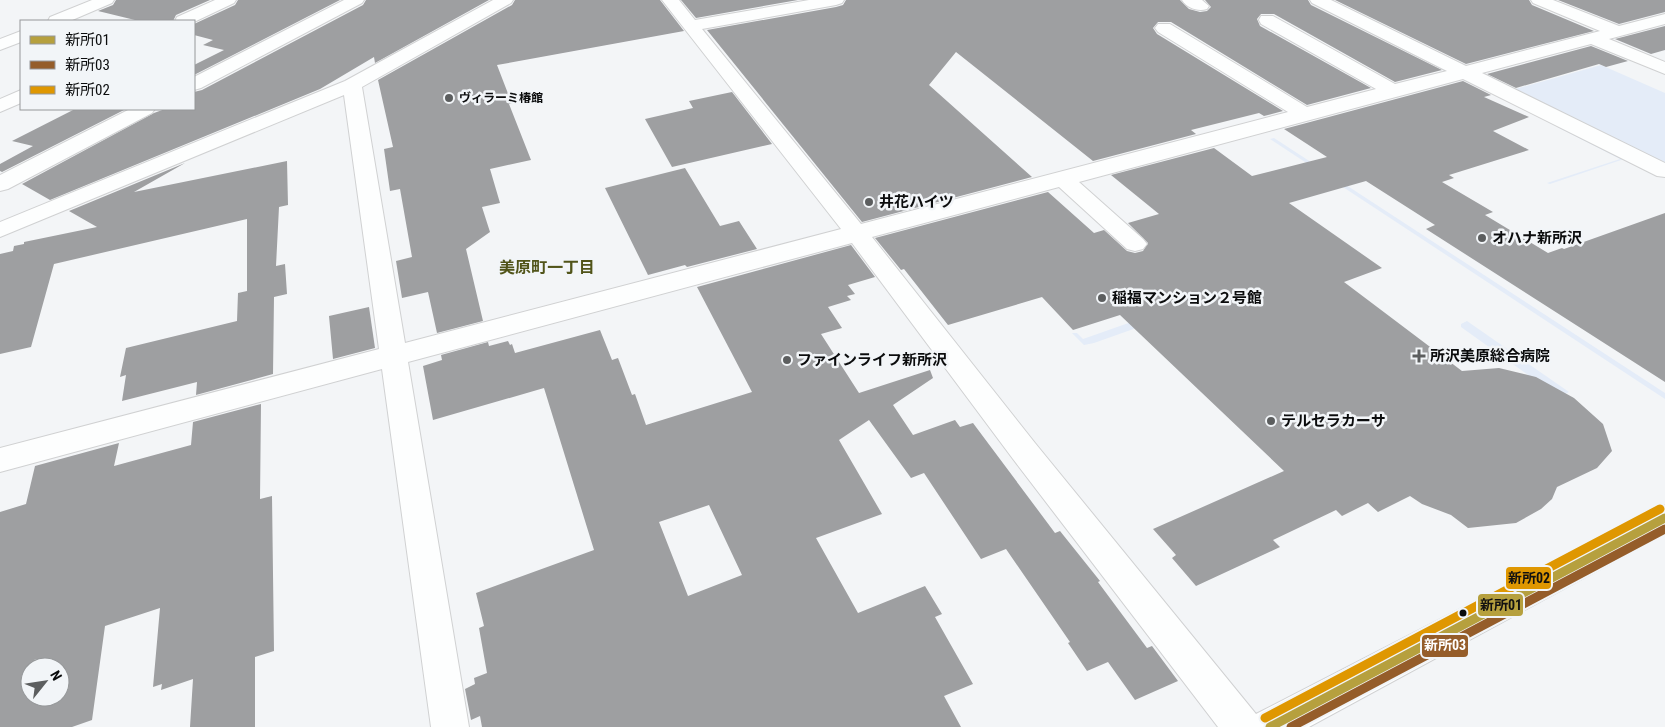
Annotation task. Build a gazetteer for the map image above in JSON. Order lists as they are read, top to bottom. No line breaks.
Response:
{"districts":["美原町一丁目"],"places":{"other":["ヴィラーミ椿館","井花ハイツ","オハナ新所沢","稲福マンション２号館","ファインライフ新所沢","テルセラカーサ"],"health":["所沢美原総合病院"]},"lines":["transit line 新所02","transit line 新所01","transit line 新所03"],"legend":["新所01","新所03","新所02"],"north":"top right"}
